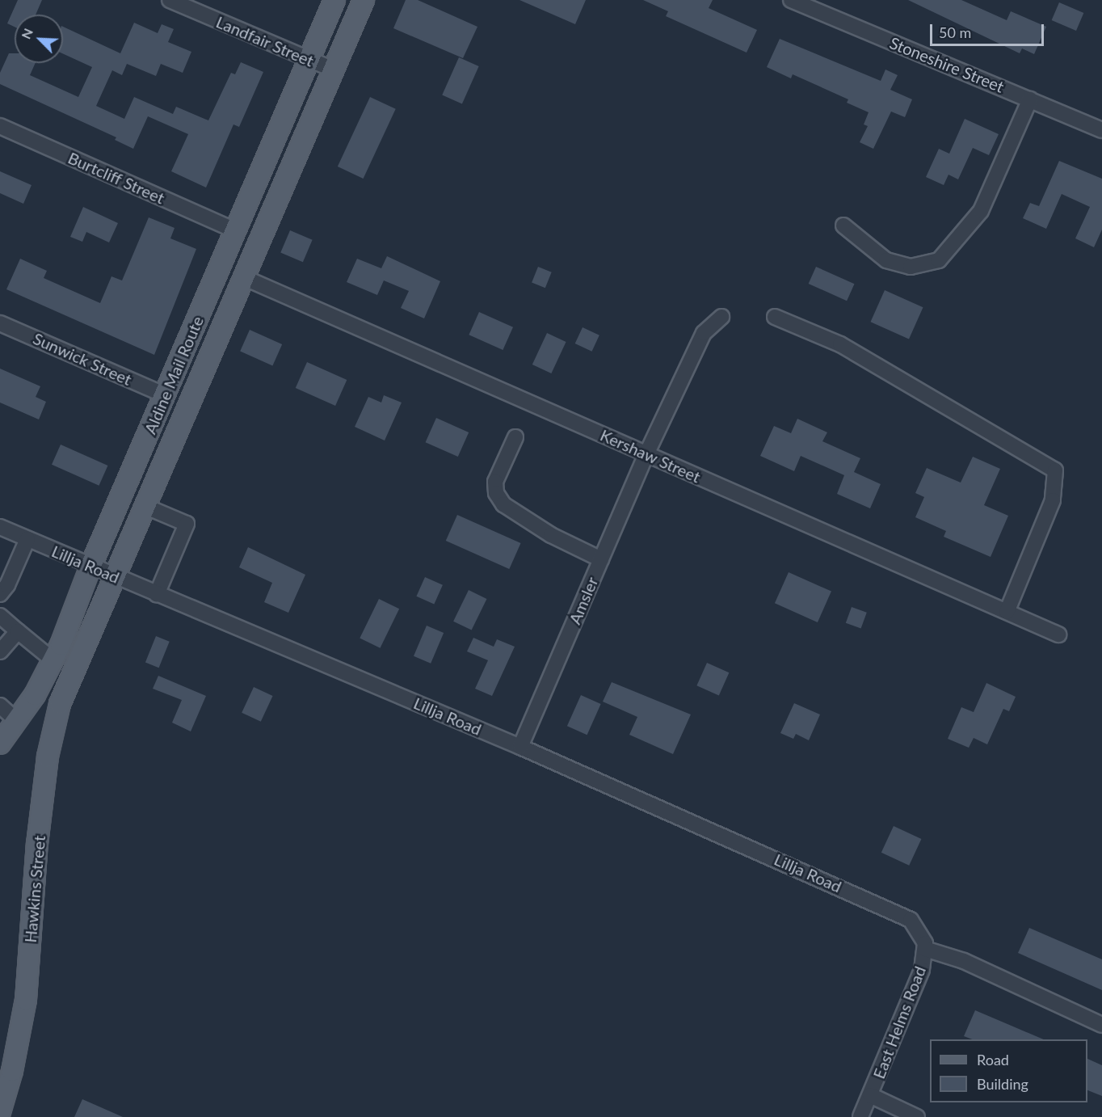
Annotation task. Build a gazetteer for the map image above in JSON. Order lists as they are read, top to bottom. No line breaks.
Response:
{"streets":{"main road":["Aldine Mail Route","Hawkins Street"],"street":["Landfair Street","Stoneshire Street","Burtcliff Street","Sunwick Street","Kershaw Street","Lillja Road","Amsler","East Helms Road"]},"crossings":[["Landfair Street","Aldine Mail Route"],["Burtcliff Street","Aldine Mail Route"],["Sunwick Street","Aldine Mail Route"],["Aldine Mail Route","Kershaw Street"],["Aldine Mail Route","Lillja Road"],["Aldine Mail Route","Hawkins Street"],["Kershaw Street","Amsler"],["Lillja Road","Amsler"],["Lillja Road","East Helms Road"]],"legend":["Road","Building"],"scale_bar":"50 m","north":"top left"}
